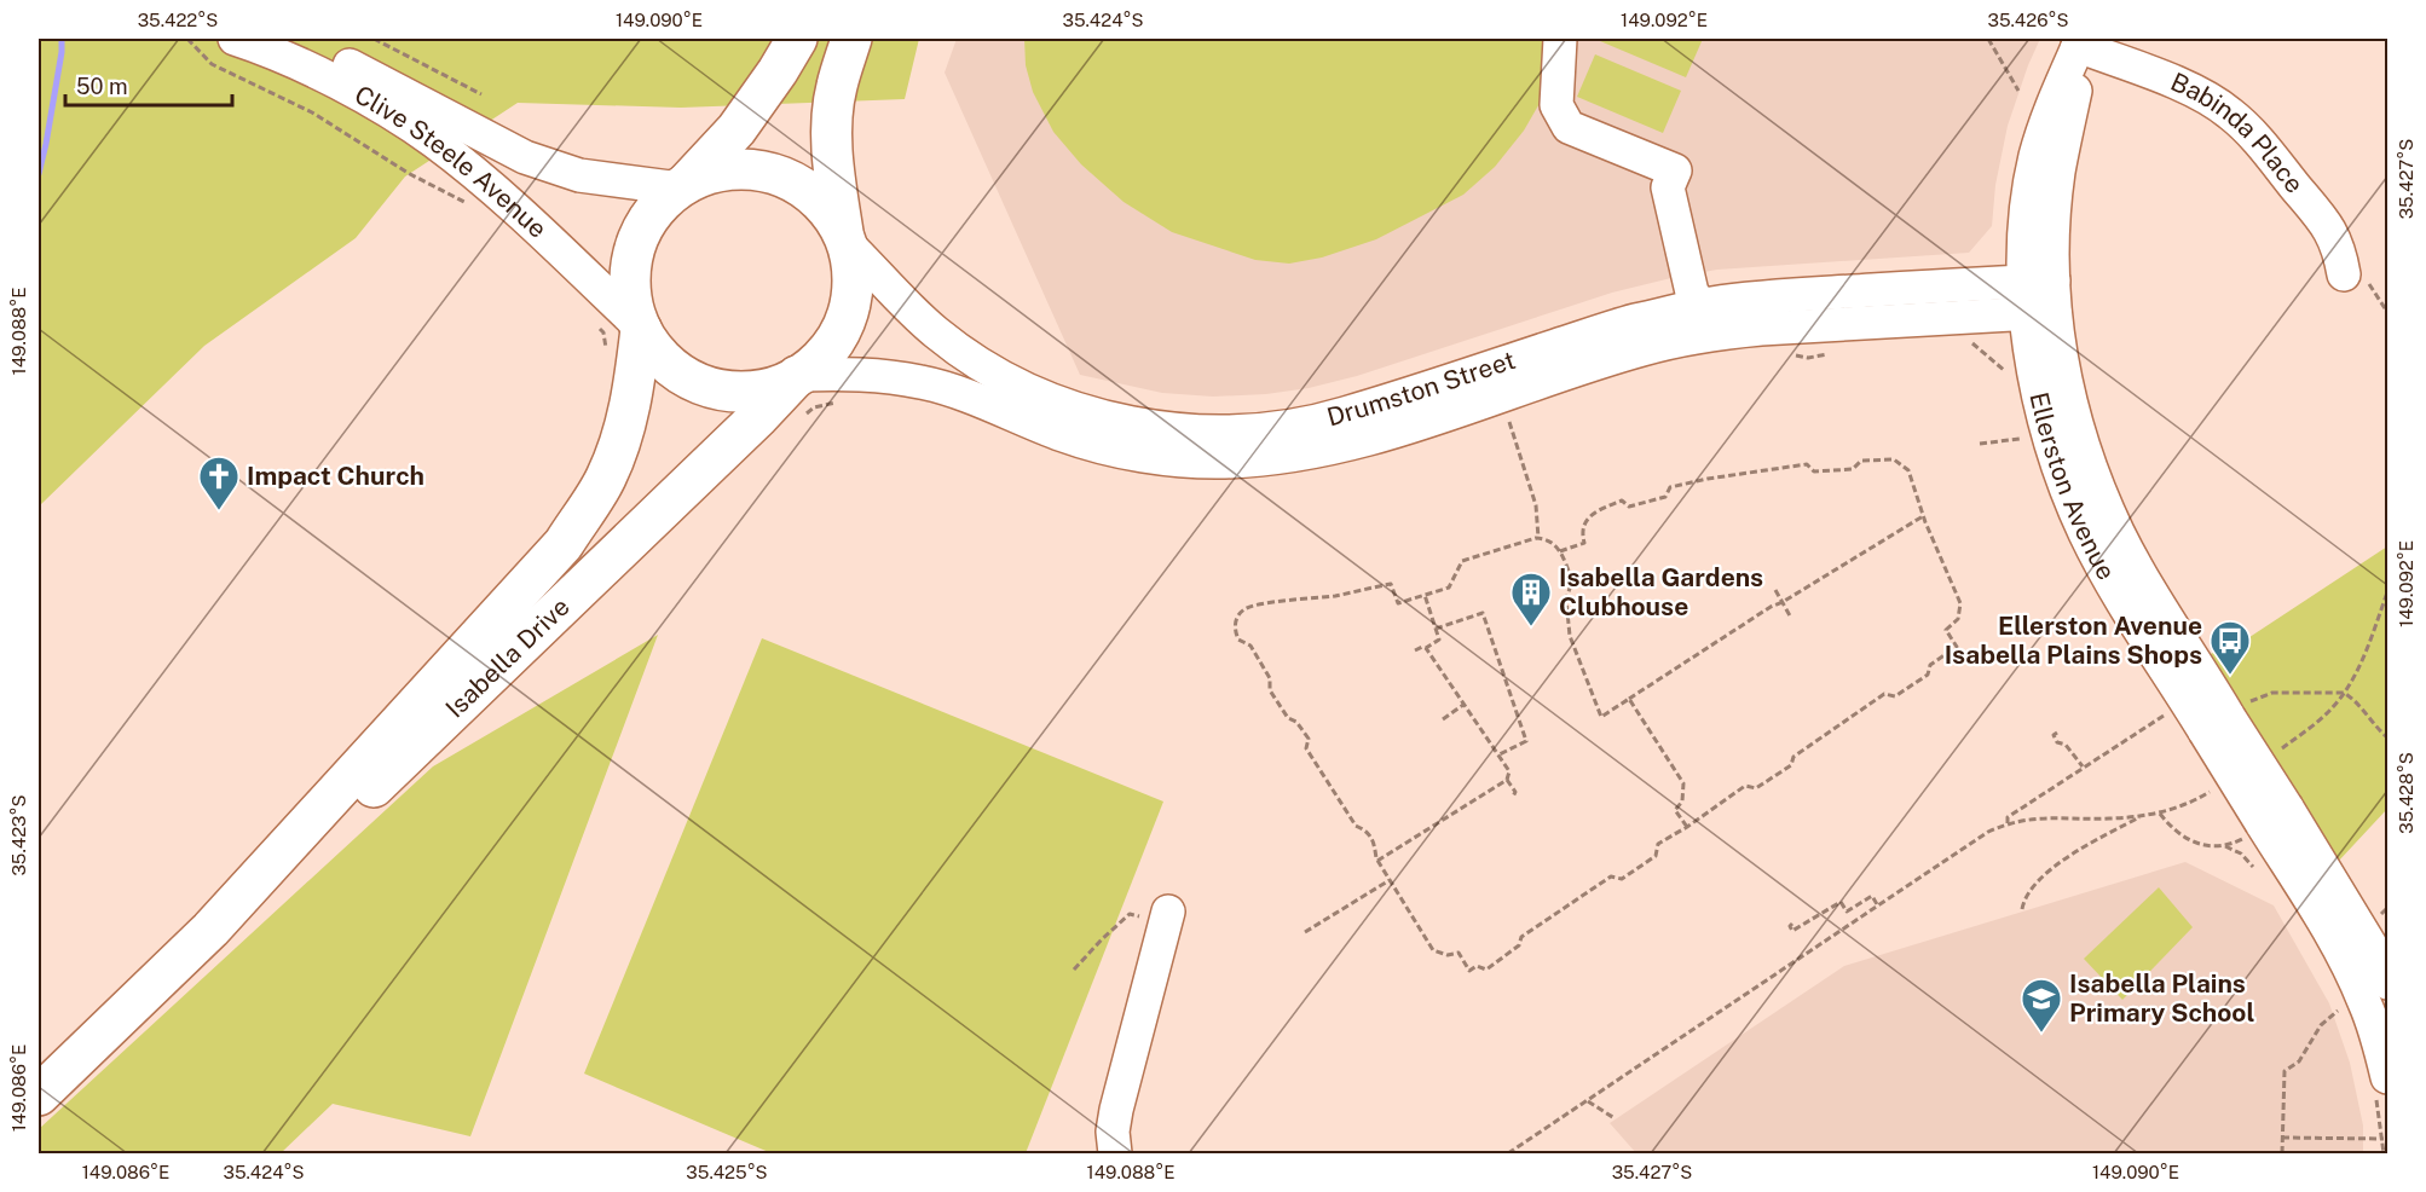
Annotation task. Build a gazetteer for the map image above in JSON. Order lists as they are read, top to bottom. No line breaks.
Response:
{"streets":{"main road":["Isabella Drive"],"street":["Babinda Place","Clive Steele Avenue","Drumston Street","Ellerston Avenue"]},"crossings":[["Babinda Place","Ellerston Avenue"],["Clive Steele Avenue","Drumston Street"],["Clive Steele Avenue","Isabella Drive"],["Drumston Street","Ellerston Avenue"],["Drumston Street","Isabella Drive"]],"places":{"church":["Impact Church"],"building":["Isabella Gardens Clubhouse"],"bus stop":["Ellerston Avenue Isabella Plains Shops"],"school or university":["Isabella Plains Primary School"]},"scale_bar":"50 m","coordinates":["35.422°S","149.090°E","35.424°S","149.092°E","35.426°S","35.427°S","149.088°E","35.428°S","35.423°S","149.086°E","35.425°S"]}
